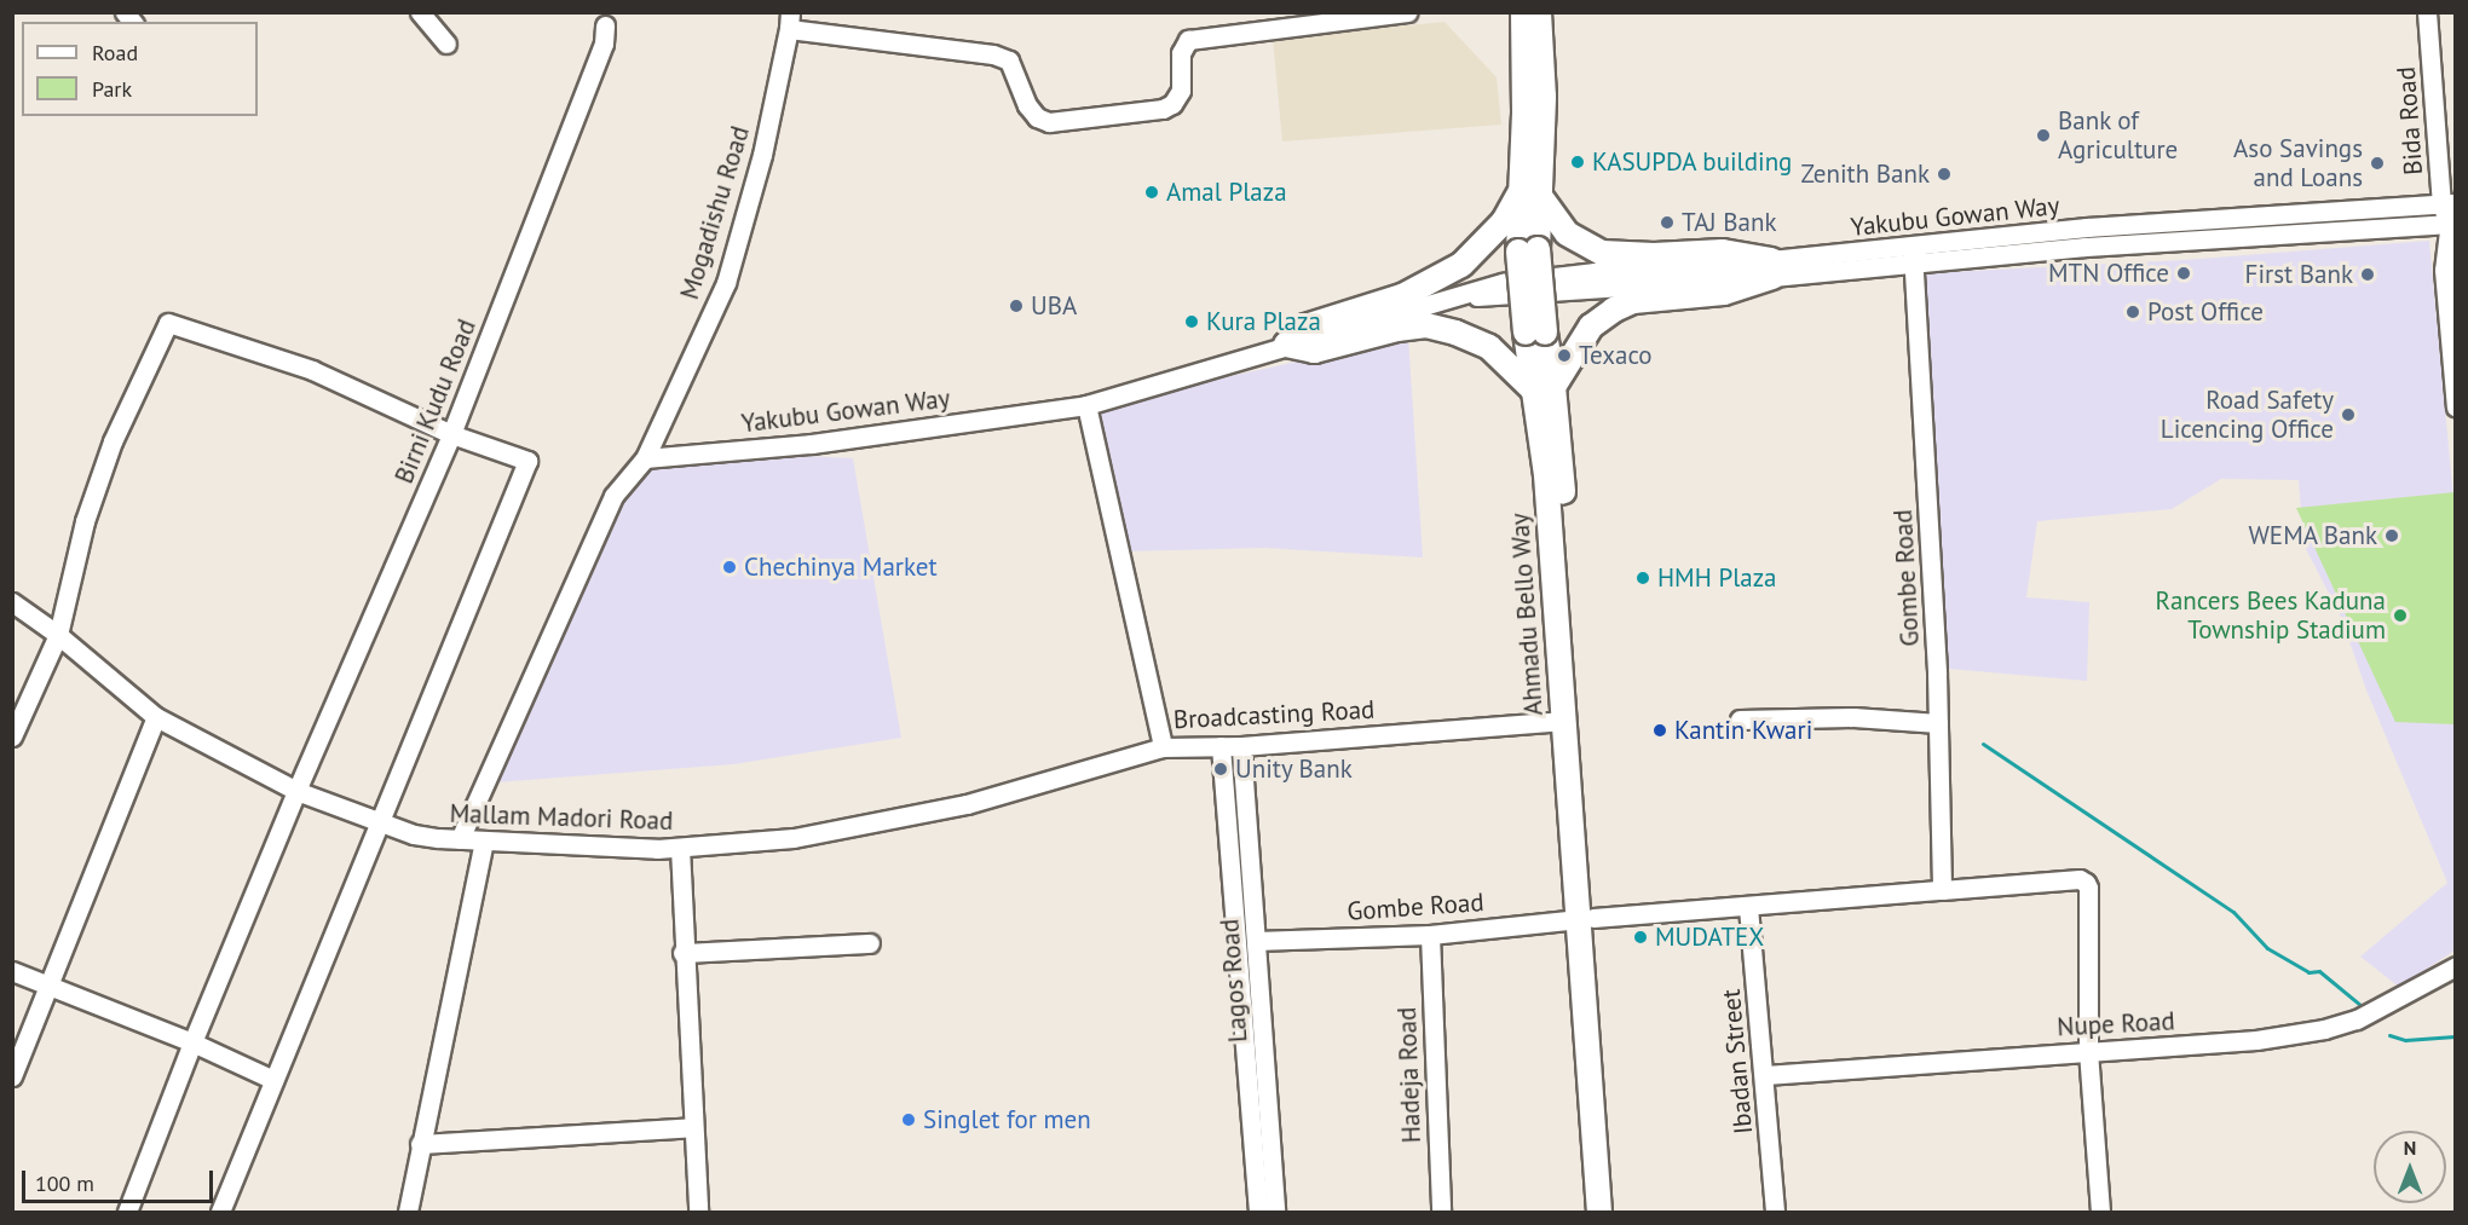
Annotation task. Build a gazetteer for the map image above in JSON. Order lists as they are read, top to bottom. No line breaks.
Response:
{"streets":{"main road":["Ahmadu Bello Way"],"street":["Bida Road","Mogadishu Road","Yakubu Gowan Way","Birni Kudu Road","Gombe Road","Broadcasting Road","Mallam Madori Road","Lagos Road","Nupe Road","Ibadan Street","Hadeja Road"]},"crossings":[["Bida Road","Yakubu Gowan Way"],["Mogadishu Road","Yakubu Gowan Way"],["Yakubu Gowan Way","Gombe Road"],["Yakubu Gowan Way","Broadcasting Road"],["Birni Kudu Road","Mallam Madori Road"],["Gombe Road","Ahmadu Bello Way"],["Gombe Road","Lagos Road"],["Gombe Road","Nupe Road"],["Gombe Road","Ibadan Street"],["Gombe Road","Hadeja Road"],["Ahmadu Bello Way","Broadcasting Road"],["Broadcasting Road","Mallam Madori Road"],["Broadcasting Road","Lagos Road"],["Nupe Road","Ibadan Street"]],"places":["Bank of Agriculture","KASUPDA building","Aso Savings and Loans","Zenith Bank","Amal Plaza","TAJ Bank","MTN Office","First Bank","UBA","Post Office","Kura Plaza","Texaco","Road Safety Licencing Office","WEMA Bank","Chechinya Market","HMH Plaza","Rancers Bees Kaduna Township Stadium","Kantin Kwari","Unity Bank","MUDATEX","Singlet for men"],"legend":["Road","Park"],"scale_bar":"100 m","north":"top"}
